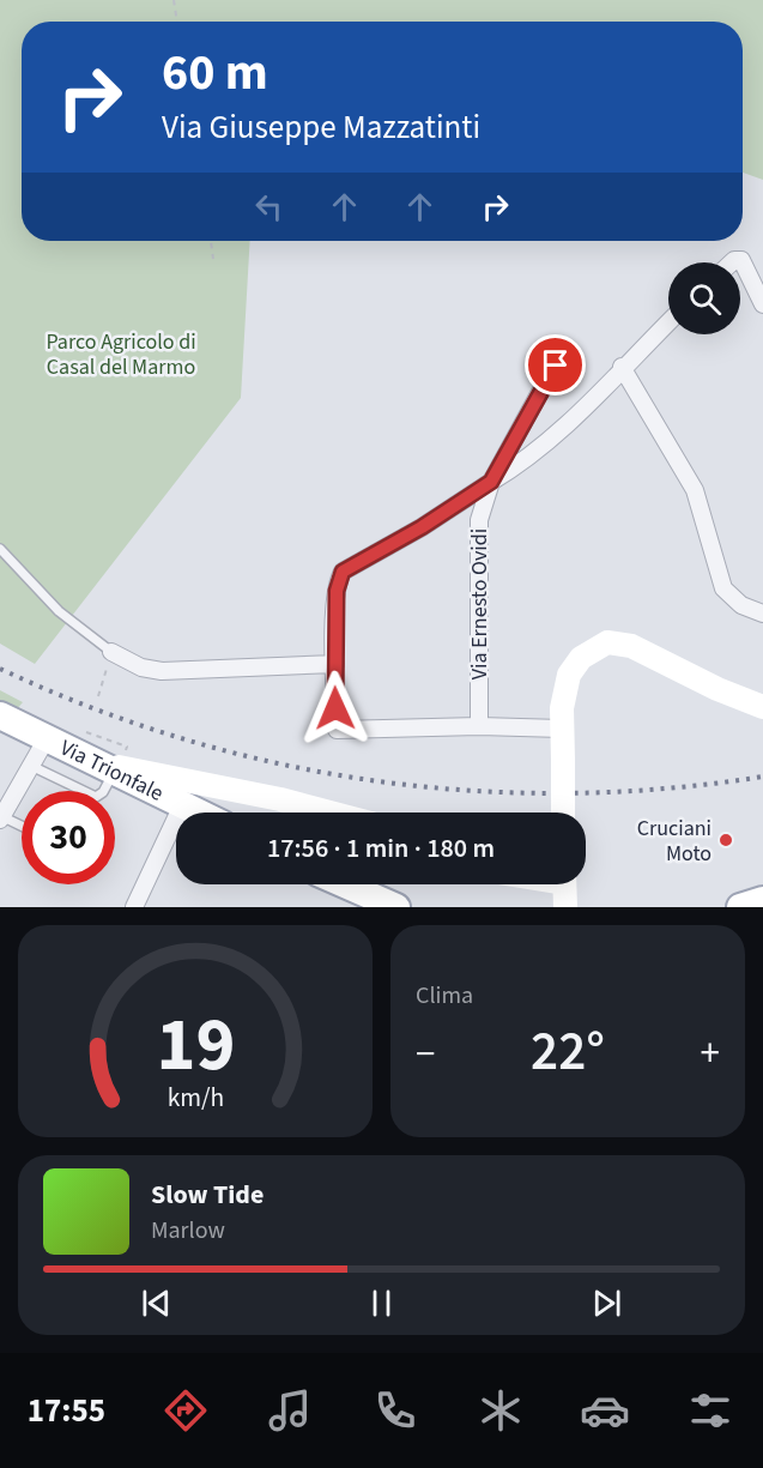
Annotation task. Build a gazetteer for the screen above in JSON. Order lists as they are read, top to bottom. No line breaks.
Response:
{"streets":{"main road":["Via Trionfale"],"street":["Via Ernesto Ovidi"]},"parks":["Parco Agricolo di Casal del Marmo"],"places":["Cruciani Moto"],"page":{"turn":["60 m","Via Giuseppe Mazzatinti"],"limit":"30","trip":"17:56 · 1 min · 180 m","tile":"Clima","heat":["−","22°","+"],"song":["Slow Tide","Marlow"],"tabs":"17:55","gauge":["19","km/h"]}}
